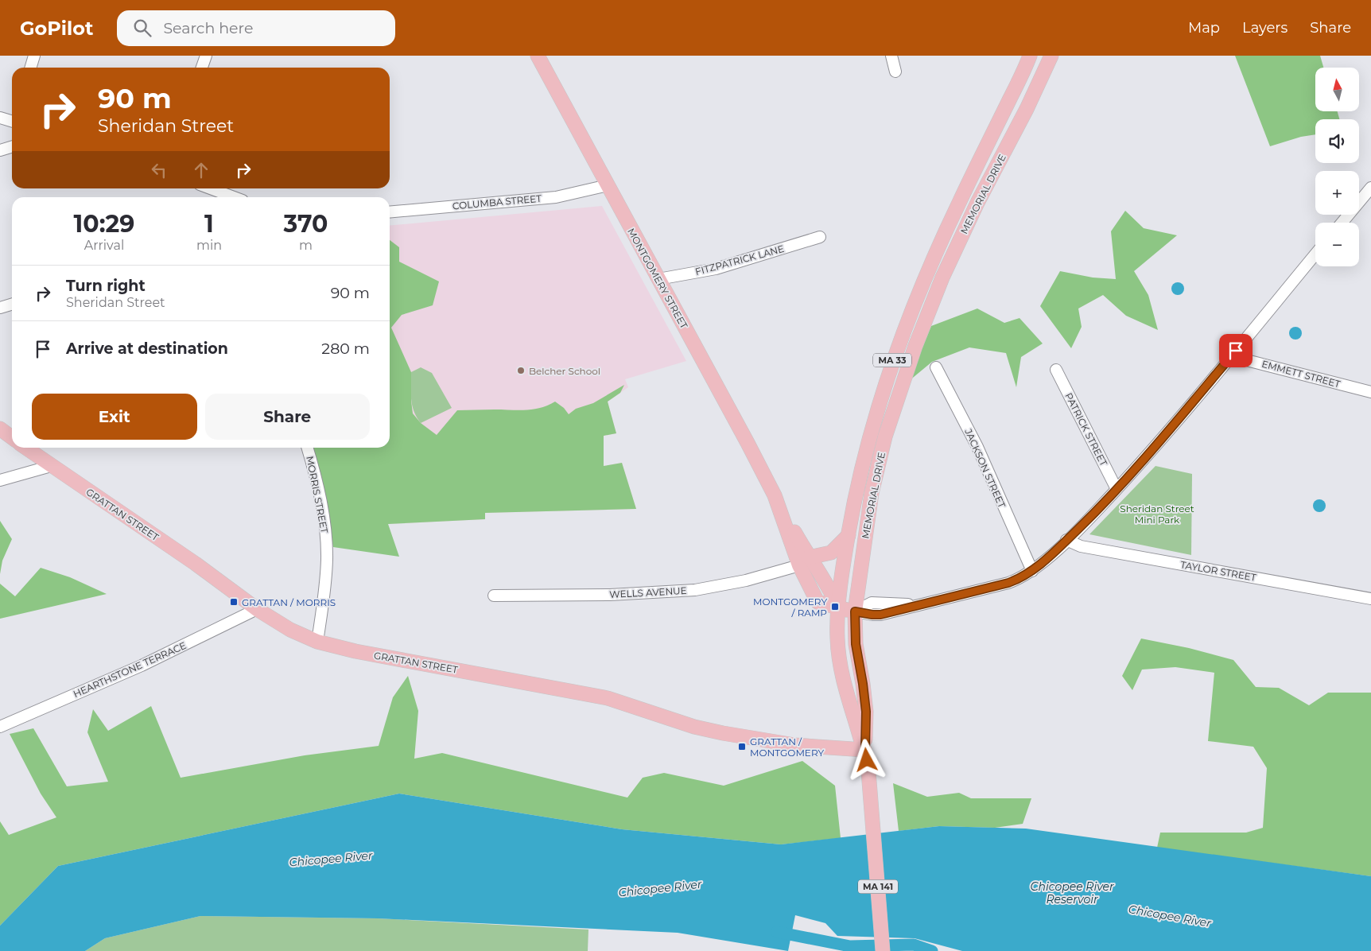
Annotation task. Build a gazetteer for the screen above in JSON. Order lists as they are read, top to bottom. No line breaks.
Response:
{"streets":{"main road":["MEMORIAL DRIVE","MONTGOMERY STREET","MA 33","GRATTAN STREET","MA 141"],"street":["COLUMBA STREET","FITZPATRICK LANE","EMMETT STREET","PATRICK STREET","JACKSON STREET","MORRIS STREET","TAYLOR STREET","WELLS AVENUE","HEARTHSTONE TERRACE"]},"crossings":[["MEMORIAL DRIVE","MONTGOMERY STREET"],["MEMORIAL DRIVE","GRATTAN STREET"],["MEMORIAL DRIVE","WELLS AVENUE"],["MEMORIAL DRIVE","MA 141"],["COLUMBA STREET","MONTGOMERY STREET"],["FITZPATRICK LANE","MONTGOMERY STREET"],["MONTGOMERY STREET","WELLS AVENUE"],["MORRIS STREET","GRATTAN STREET"],["GRATTAN STREET","HEARTHSTONE TERRACE"],["GRATTAN STREET","MA 141"]],"water":["Chicopee River","Chicopee River Reservoir"],"parks":["Sheridan Street Mini Park"],"places":{"other":["Belcher School"],"transit":["GRATTAN / MORRIS","MONTGOMERY / RAMP","GRATTAN / MONTGOMERY"]},"north":"top","page":{"header":"GoPilot","search":"Search here","nav":["Map","Layers","Share"],"map_buttons":["+","−"],"turn":["90 m","Sheridan Street"],"eta":["10:29","Arrival","1","min","370","m"],"list":[{"name":"Turn right","note":"Sheridan Street","value":"90 m"},{"name":"Arrive at destination","value":"280 m"}],"buttons":["Exit","Share"]}}
